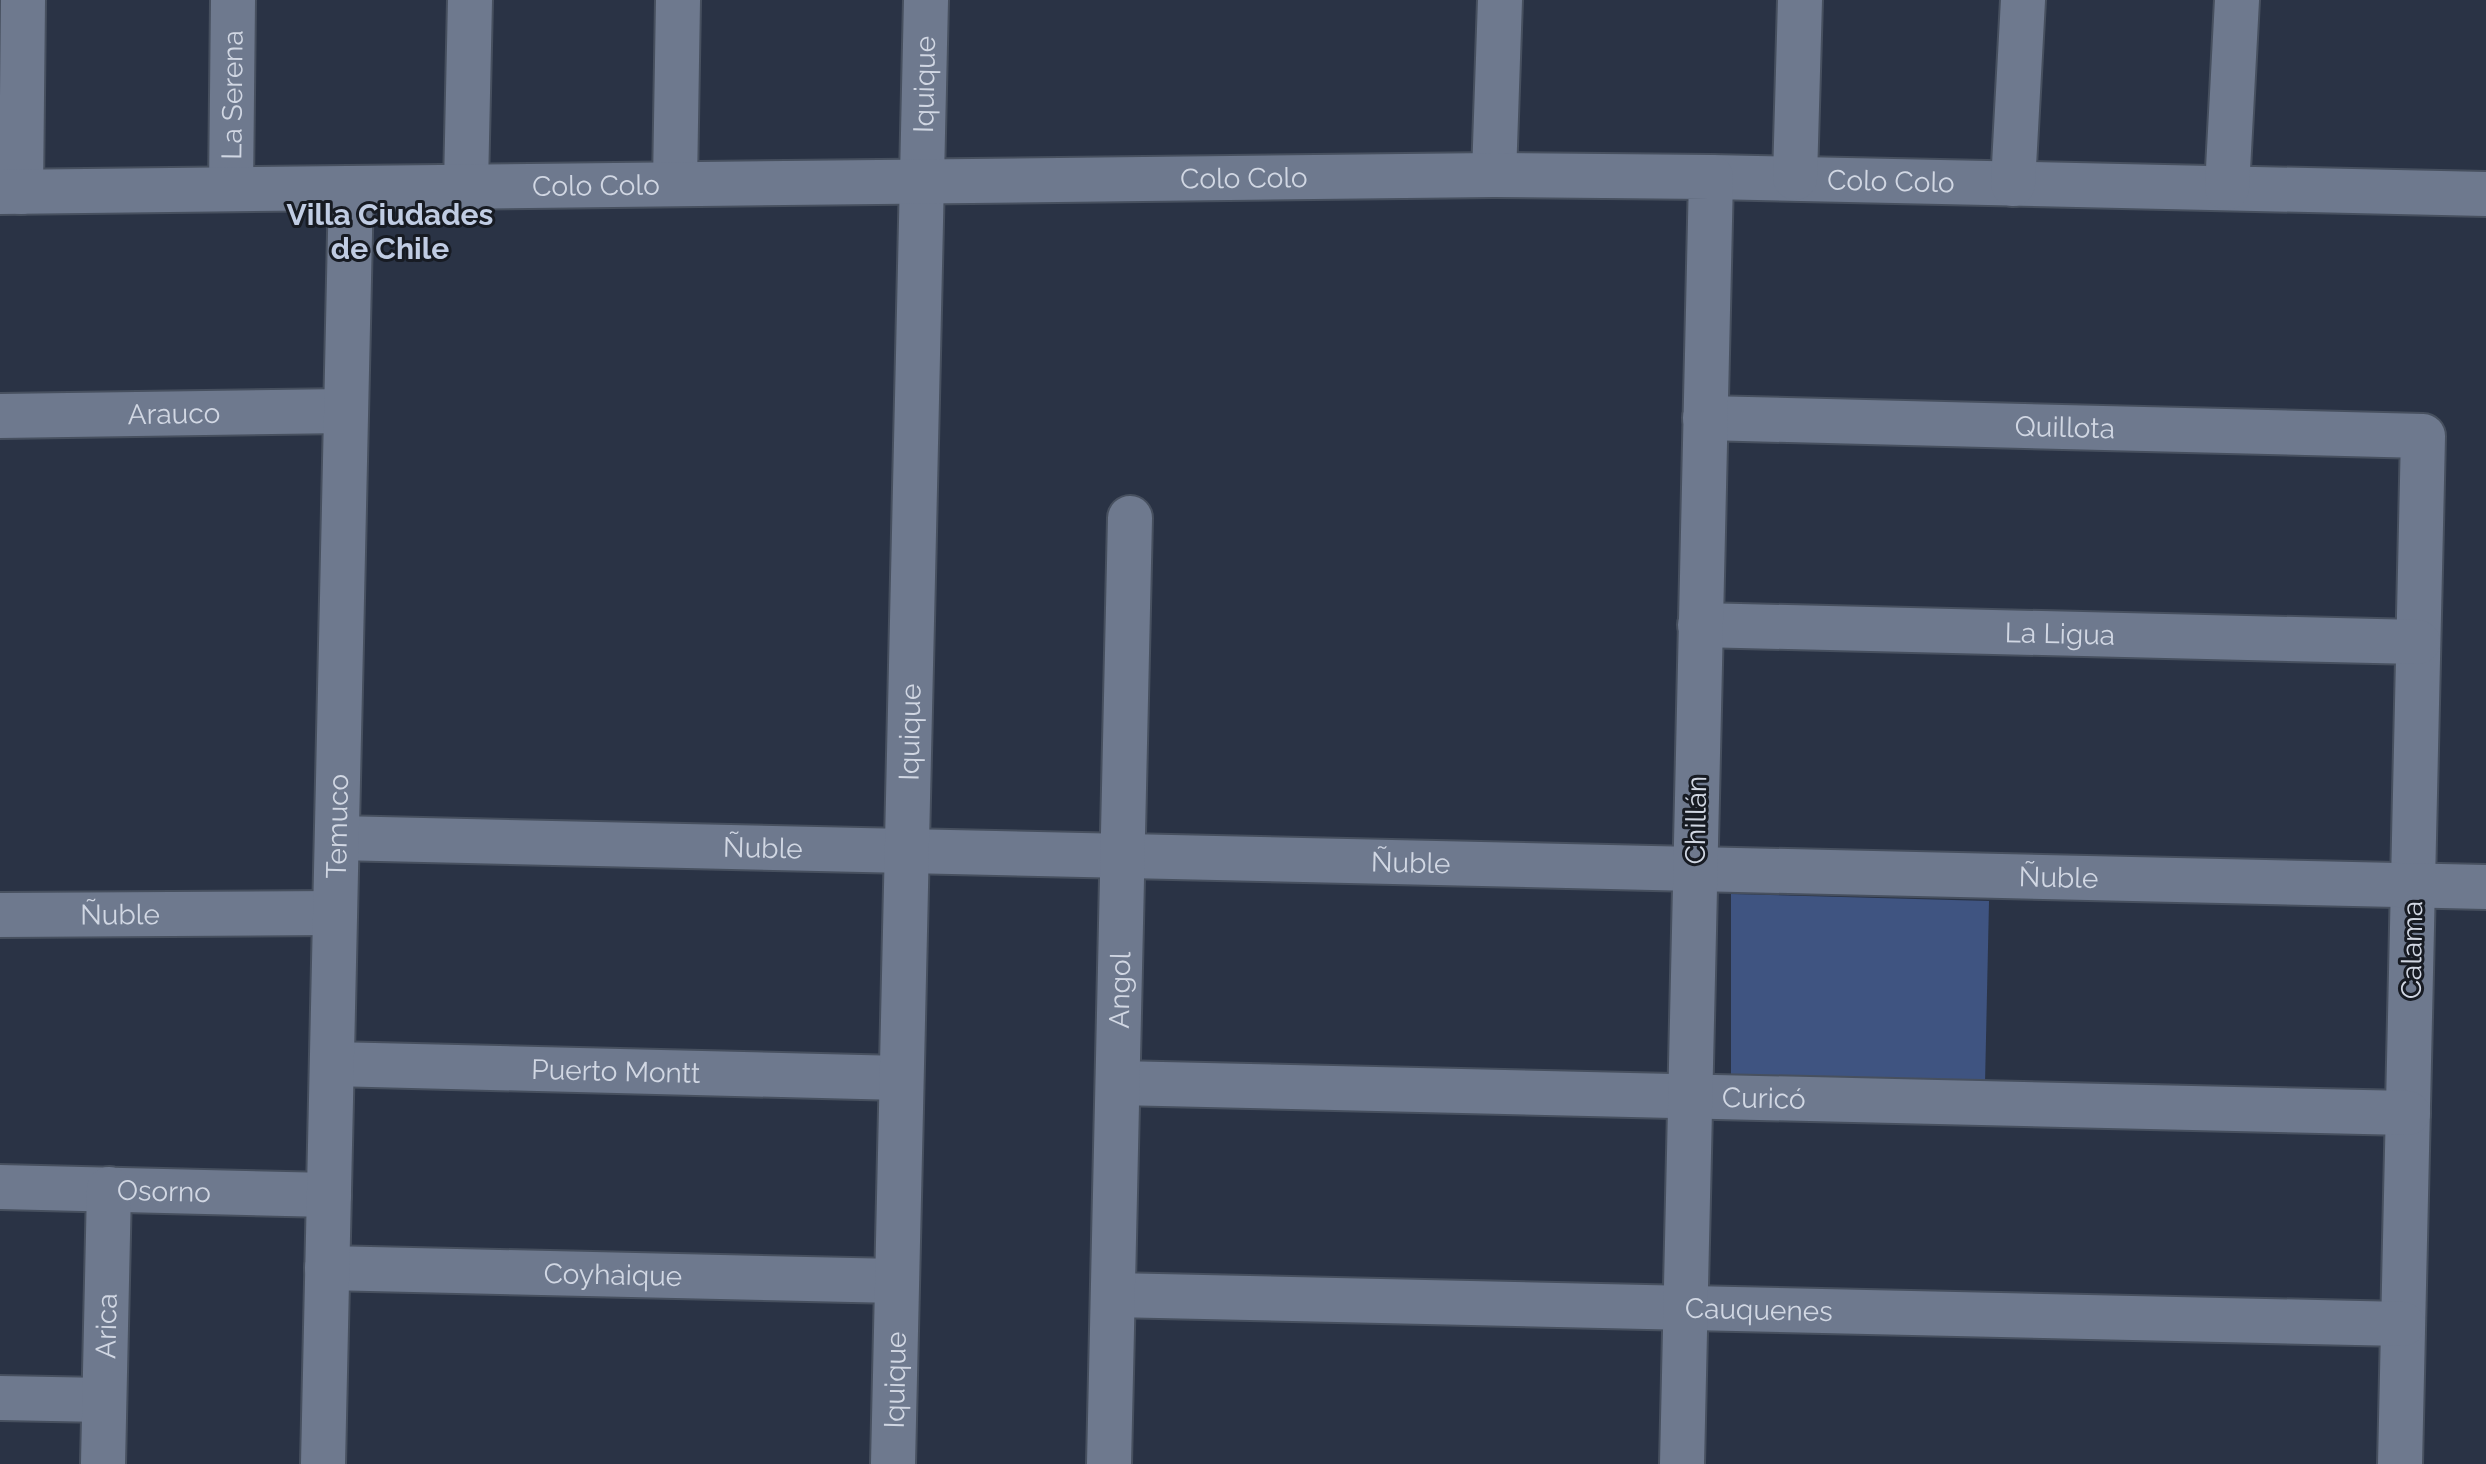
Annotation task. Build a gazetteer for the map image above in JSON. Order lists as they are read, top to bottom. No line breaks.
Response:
{"streets":{"street":["Iquique","La Serena","Colo Colo","Arauco","Quillota","La Ligua","Chillán","Temuco","Ñuble","Calama","Angol","Puerto Montt","Curicó","Osorno","Coyhaique","Cauquenes","Arica"]},"crossings":[["Iquique","Colo Colo"],["Iquique","Ñuble"],["Iquique","Puerto Montt"],["Iquique","Coyhaique"],["La Serena","Colo Colo"],["Colo Colo","Chillán"],["Colo Colo","Temuco"],["Arauco","Temuco"],["Quillota","Chillán"],["Quillota","Calama"],["La Ligua","Chillán"],["La Ligua","Calama"],["Chillán","Ñuble"],["Chillán","Curicó"],["Chillán","Cauquenes"],["Temuco","Ñuble"],["Temuco","Puerto Montt"],["Temuco","Osorno"],["Temuco","Coyhaique"],["Ñuble","Calama"],["Ñuble","Angol"],["Calama","Curicó"],["Calama","Cauquenes"],["Angol","Curicó"],["Angol","Cauquenes"],["Osorno","Arica"]],"districts":["Villa Ciudades de Chile"]}
